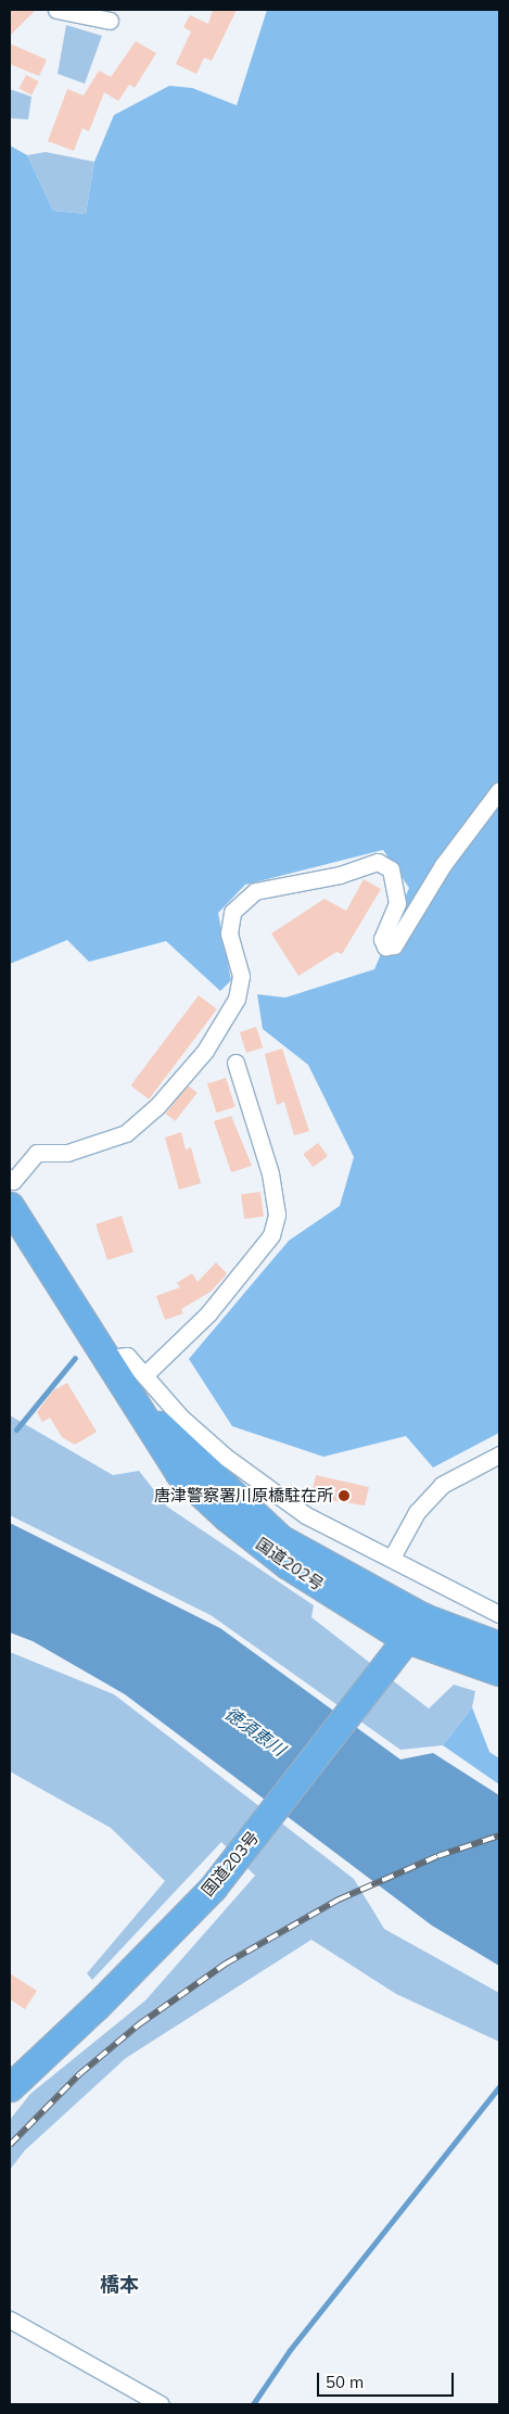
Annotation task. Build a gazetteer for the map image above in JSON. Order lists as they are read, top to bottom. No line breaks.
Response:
{"streets":{"highway":["国道202号","国道203号"]},"crossings":[["国道202号","国道203号"]],"districts":["橋本"],"water":["徳須恵川"],"places":["唐津警察署川原橋駐在所"],"scale_bar":"50 m"}
